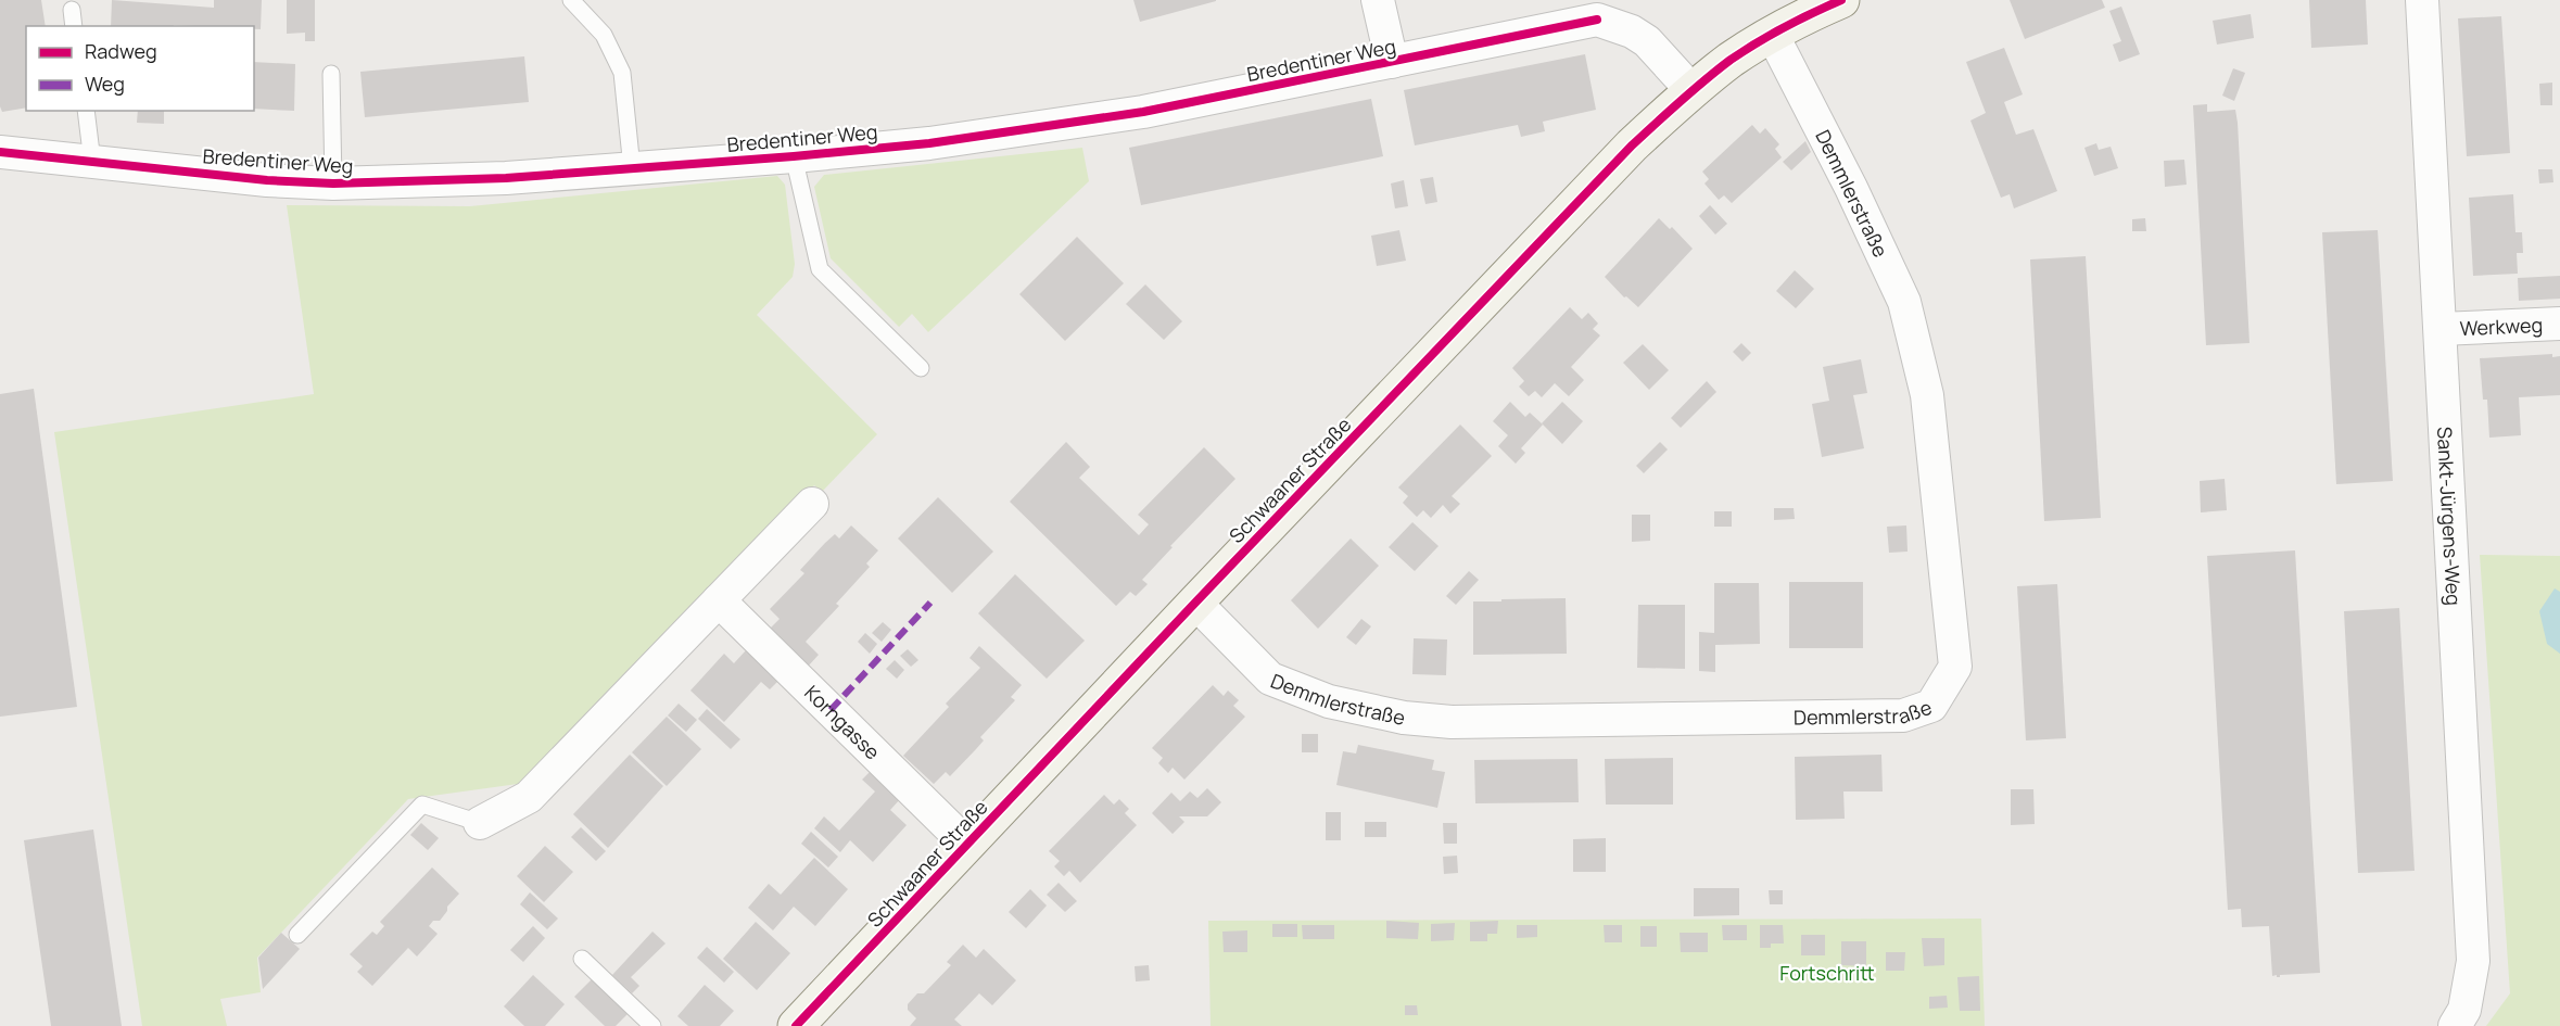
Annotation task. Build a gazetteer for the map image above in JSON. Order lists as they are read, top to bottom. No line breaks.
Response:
{"streets":{"main road":["Schwaaner Straße"],"street":["Bredentiner Weg","Demmlerstraße","Werkweg","Sankt-Jürgens-Weg","Korngasse"]},"crossings":[["Bredentiner Weg","Schwaaner Straße"],["Demmlerstraße","Schwaaner Straße"],["Werkweg","Sankt-Jürgens-Weg"],["Schwaaner Straße","Korngasse"]],"parks":["Fortschritt"],"legend":["Radweg","Weg"]}
